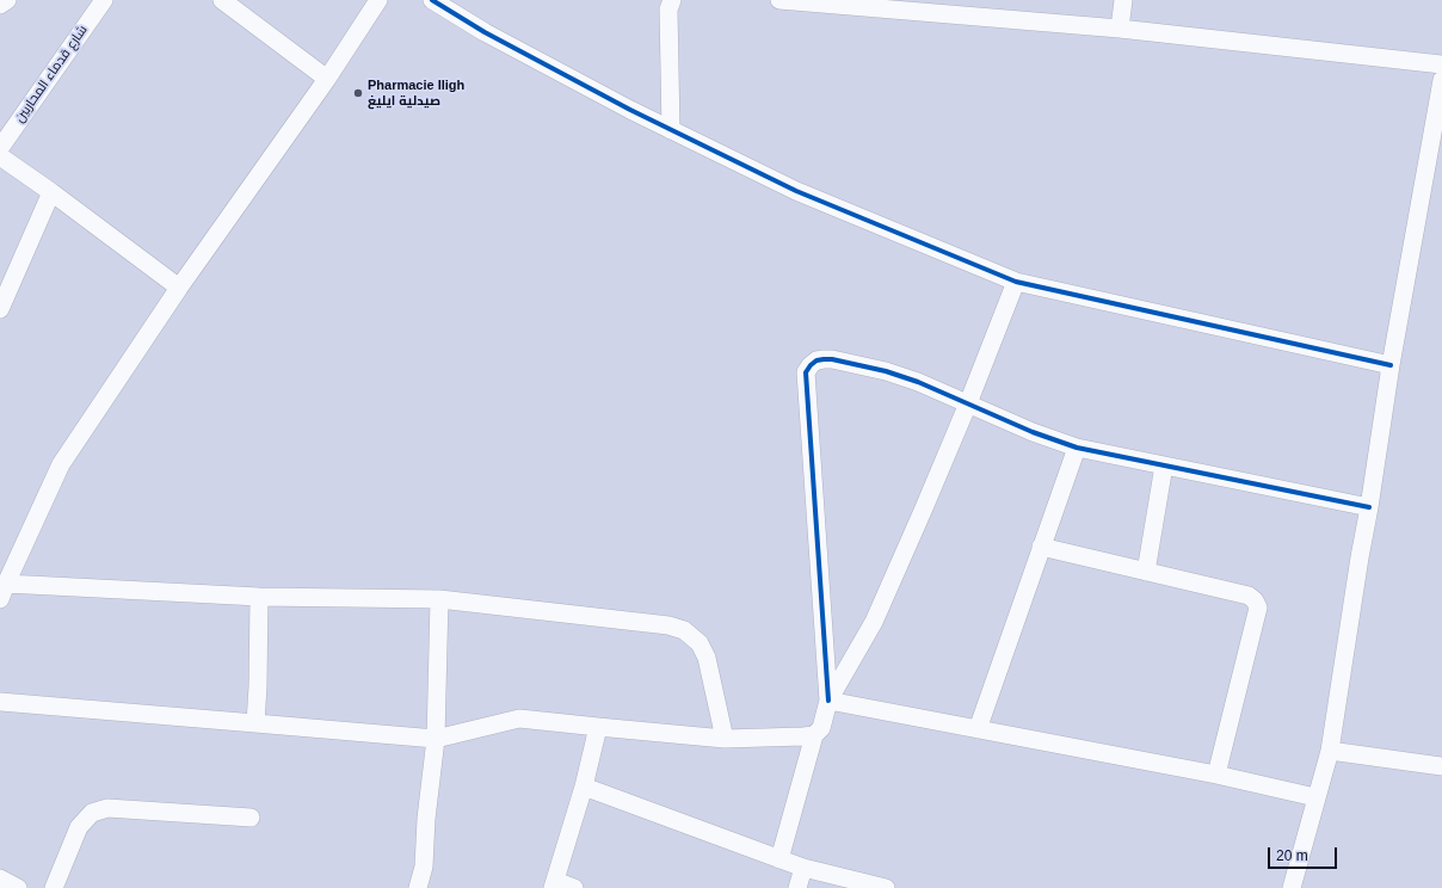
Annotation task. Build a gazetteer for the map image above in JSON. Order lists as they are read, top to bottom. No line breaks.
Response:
{"streets":{"street":["شارع قدماء المحاربين"]},"places":["Pharmacie Iligh صيدلية ايليغ"],"scale_bar":"20 m"}
